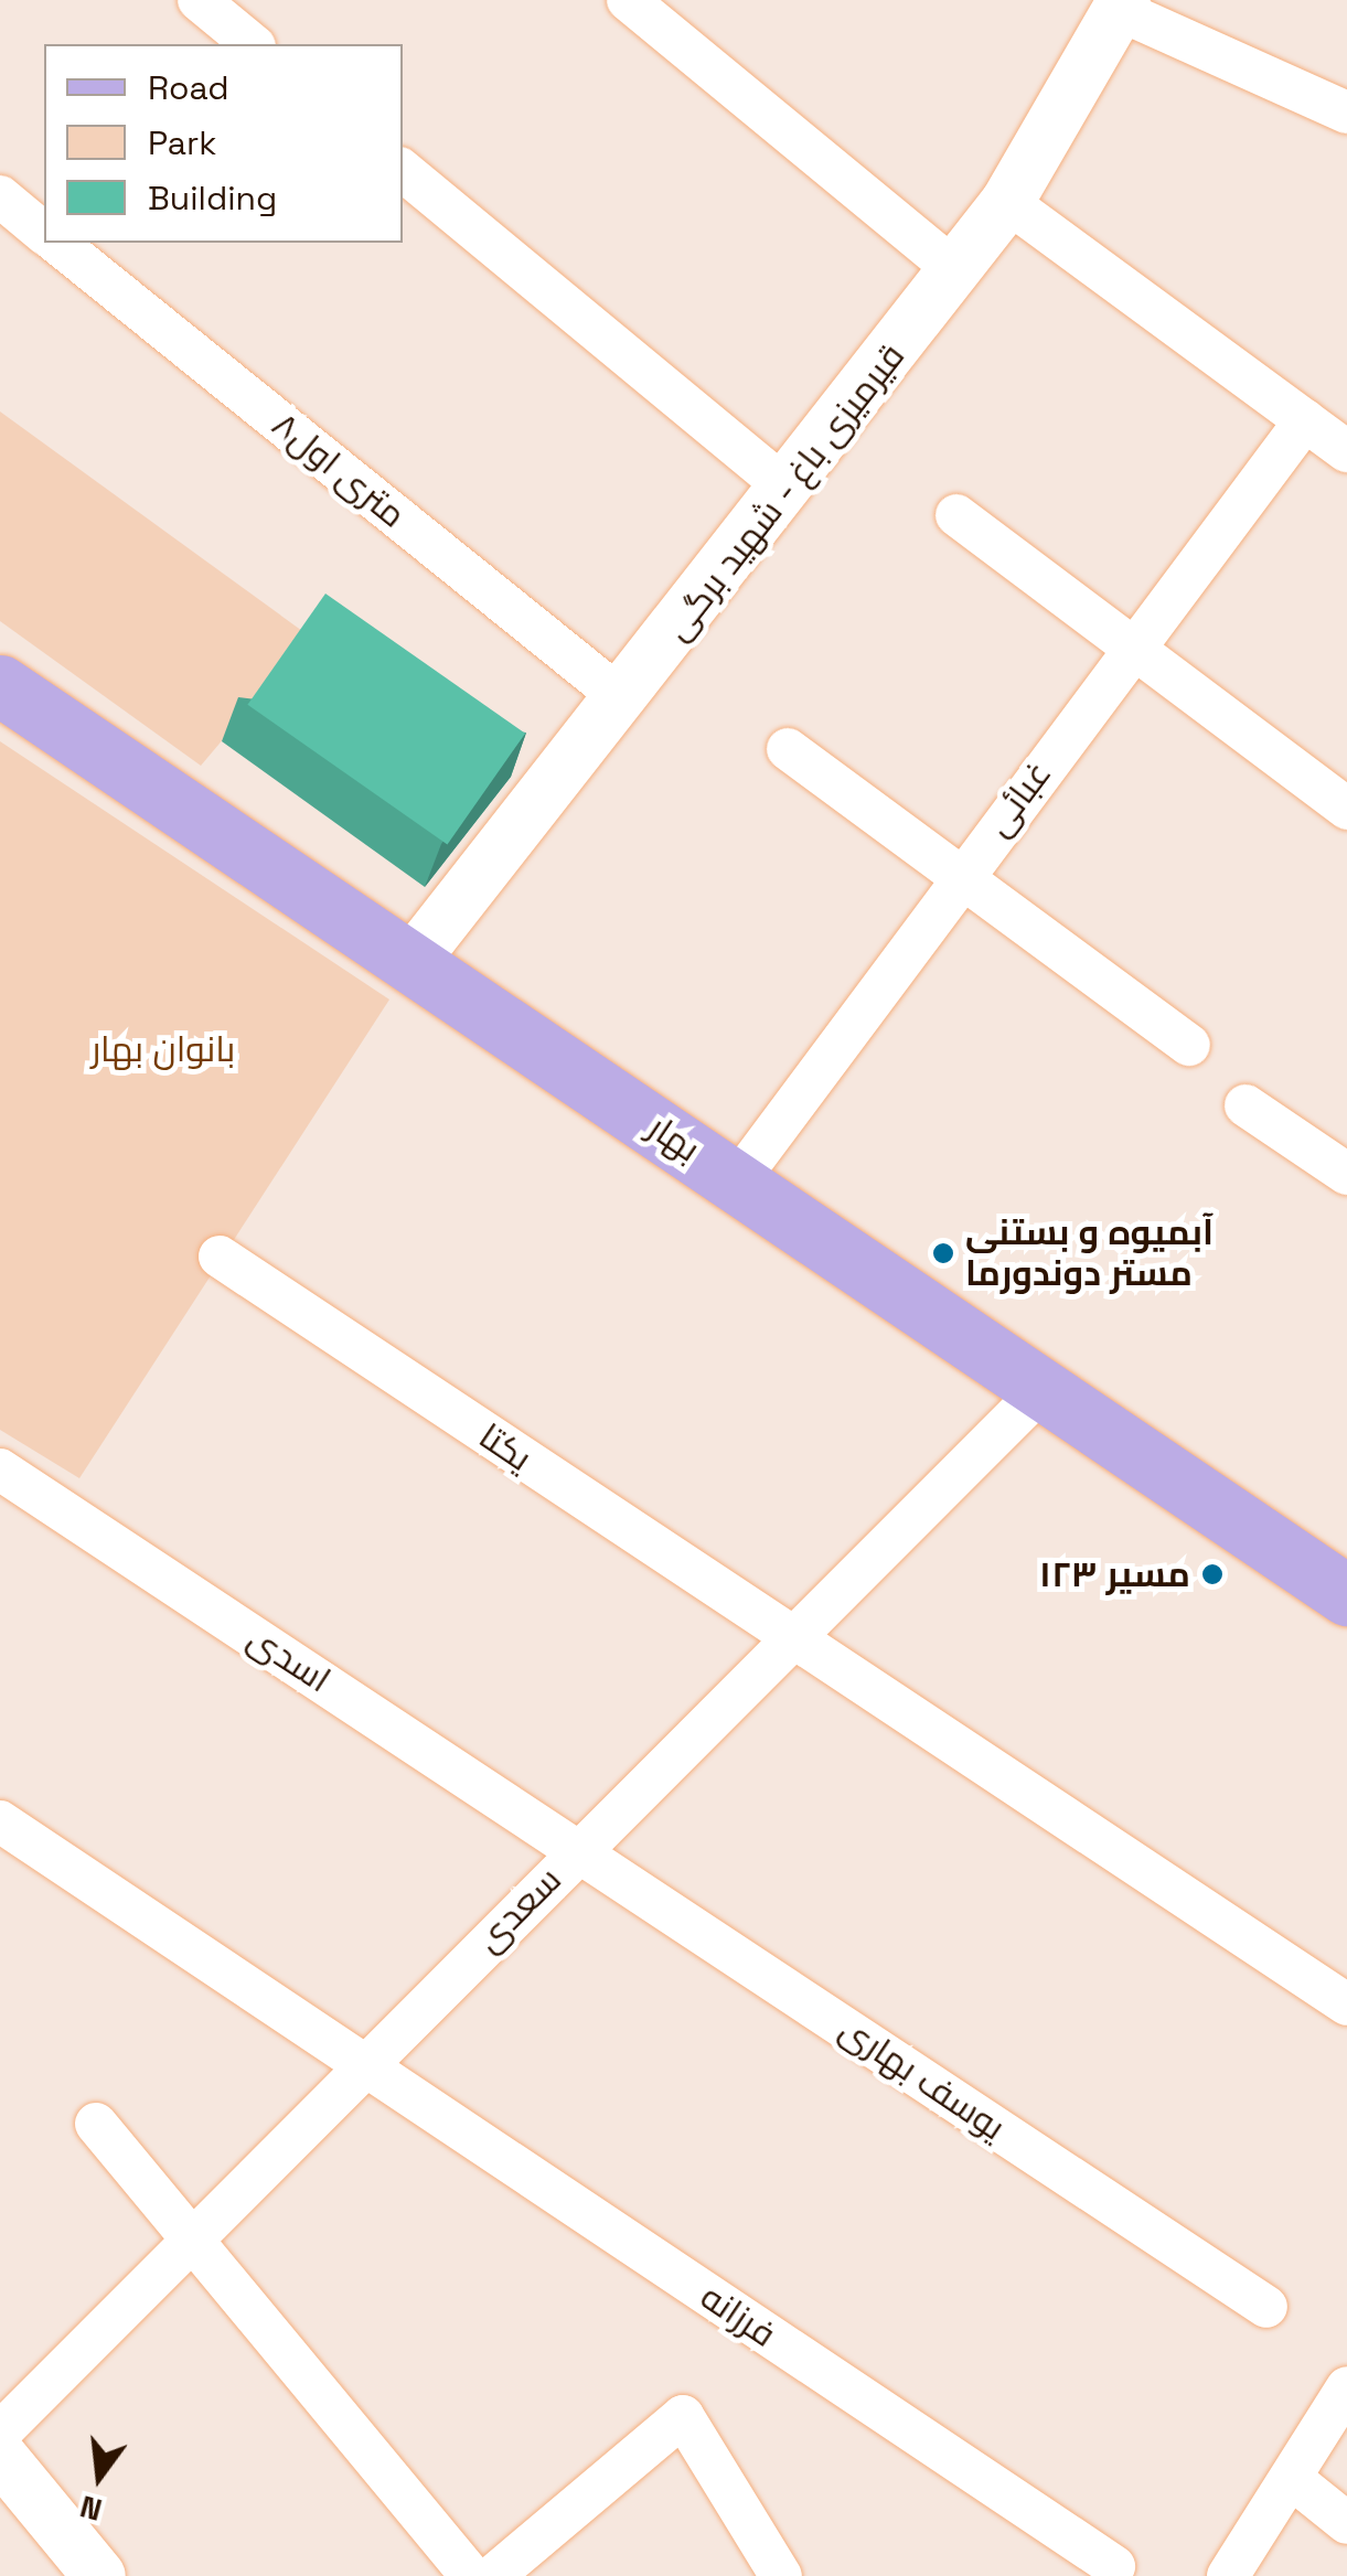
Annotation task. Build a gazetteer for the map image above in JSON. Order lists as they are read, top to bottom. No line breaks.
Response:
{"streets":{"main road":["بهار"],"street":["۸متری اول","قیرمیزی باغ - شهید برگی","غبائی","یکتا","اسدی","سعدی","یوسف بهاری","فرزانه"]},"crossings":[["۸متری اول","قیرمیزی باغ - شهید برگی"],["قیرمیزی باغ - شهید برگی","بهار"],["غبائی","بهار"],["بهار","سعدی"],["یکتا","سعدی"],["اسدی","سعدی"],["اسدی","یوسف بهاری"],["سعدی","یوسف بهاری"],["سعدی","فرزانه"]],"parks":["بانوان بهار"],"places":["آبمیوه و بستنی مستر دوندورما","مسیر ۱۲۳"],"legend":["Road","Park","Building"],"north":"bottom"}
